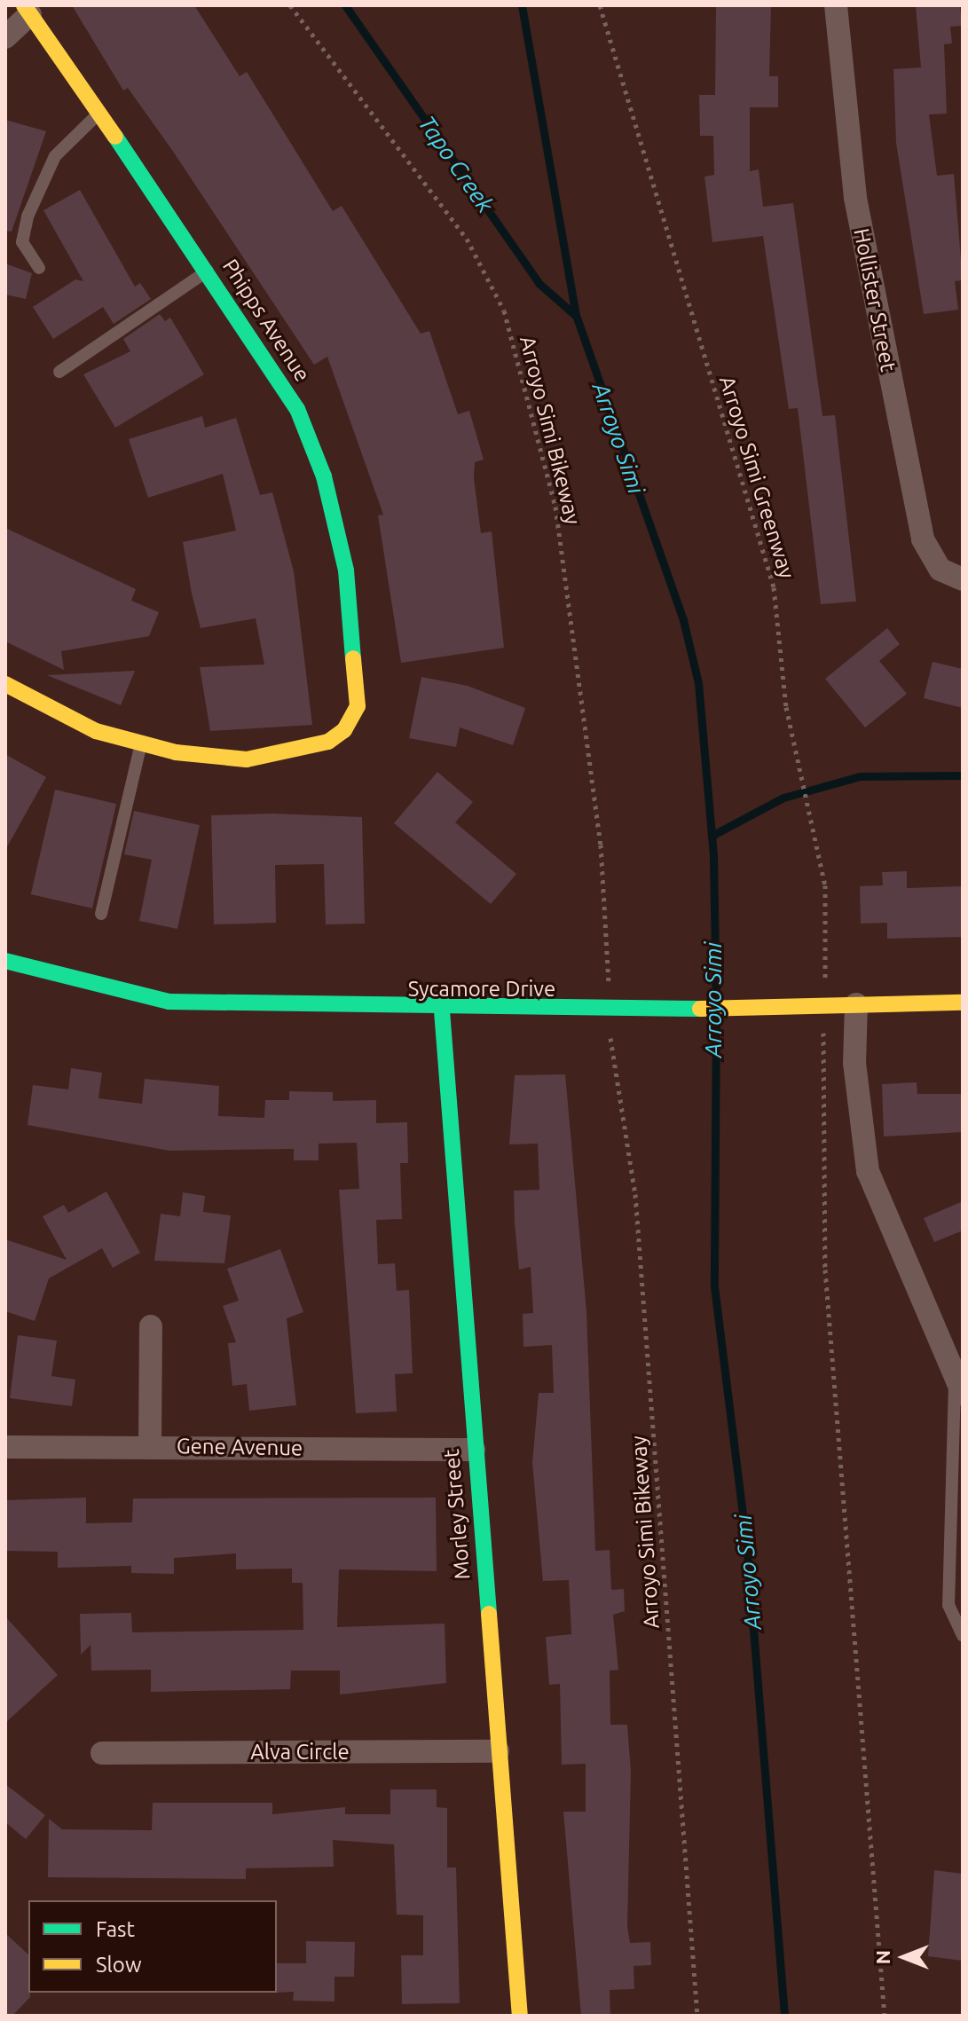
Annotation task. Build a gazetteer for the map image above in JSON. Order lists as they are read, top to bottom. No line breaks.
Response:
{"streets":{"street":["Hollister Street","Phipps Avenue","Sycamore Drive","Gene Avenue","Morley Street","Alva Circle"],"path":["Arroyo Simi Bikeway","Arroyo Simi Greenway"]},"crossings":[["Sycamore Drive","Morley Street"],["Gene Avenue","Morley Street"],["Morley Street","Alva Circle"]],"water":["Tapo Creek","Arroyo Simi"],"legend":["Fast","Slow"],"north":"left"}
